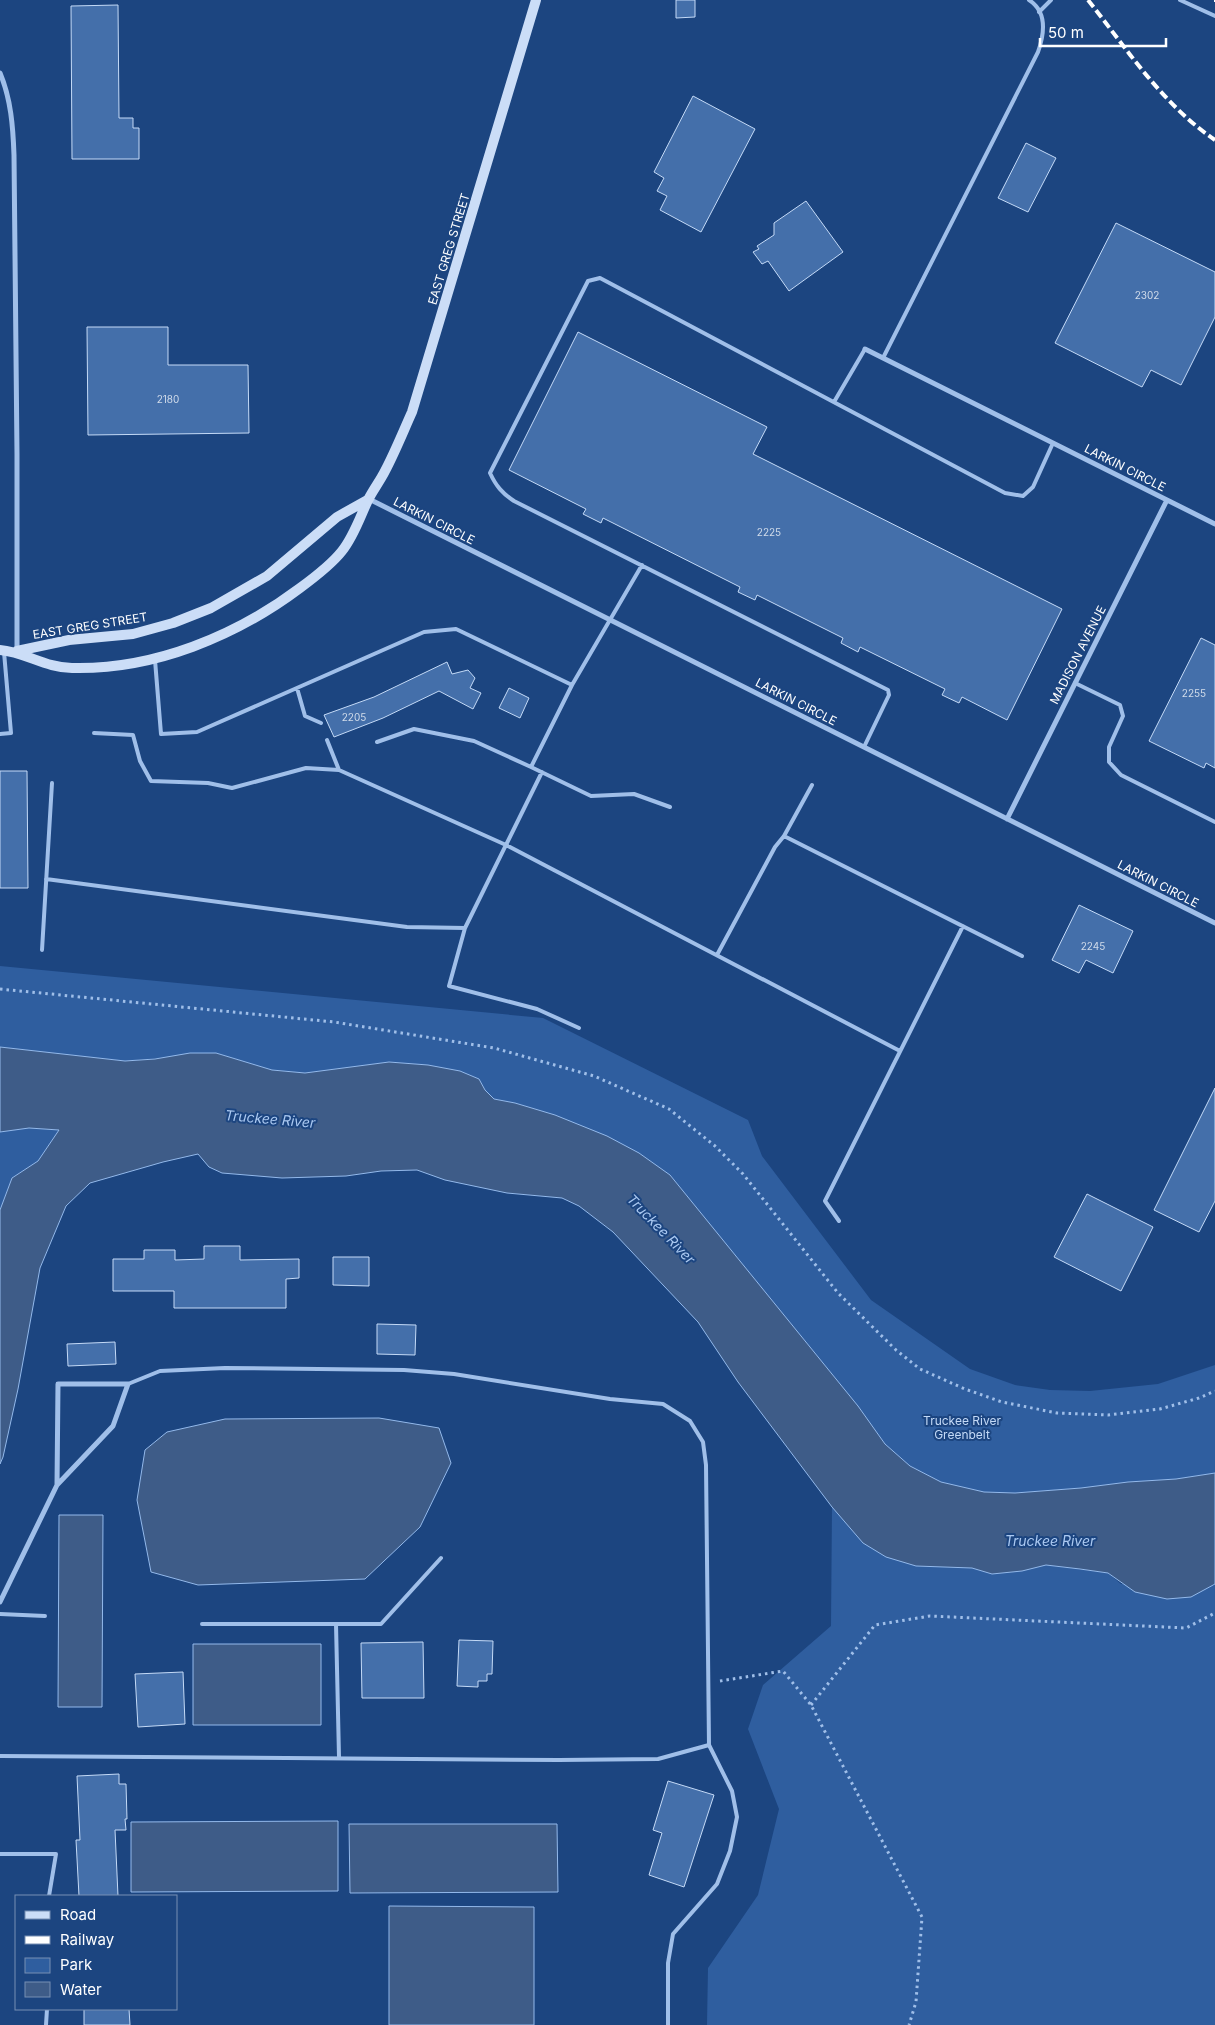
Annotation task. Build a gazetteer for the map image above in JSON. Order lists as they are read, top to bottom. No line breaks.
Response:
{"streets":{"main road":["EAST GREG STREET"],"street":["LARKIN CIRCLE","MADISON AVENUE"]},"crossings":[["EAST GREG STREET","LARKIN CIRCLE"],["LARKIN CIRCLE","MADISON AVENUE"]],"water":["Truckee River"],"parks":["Truckee River Greenbelt"],"house_numbers":["2302","2180","2225","2255","2205","2245"],"legend":["Road","Railway","Park","Water"],"scale_bar":"50 m"}
